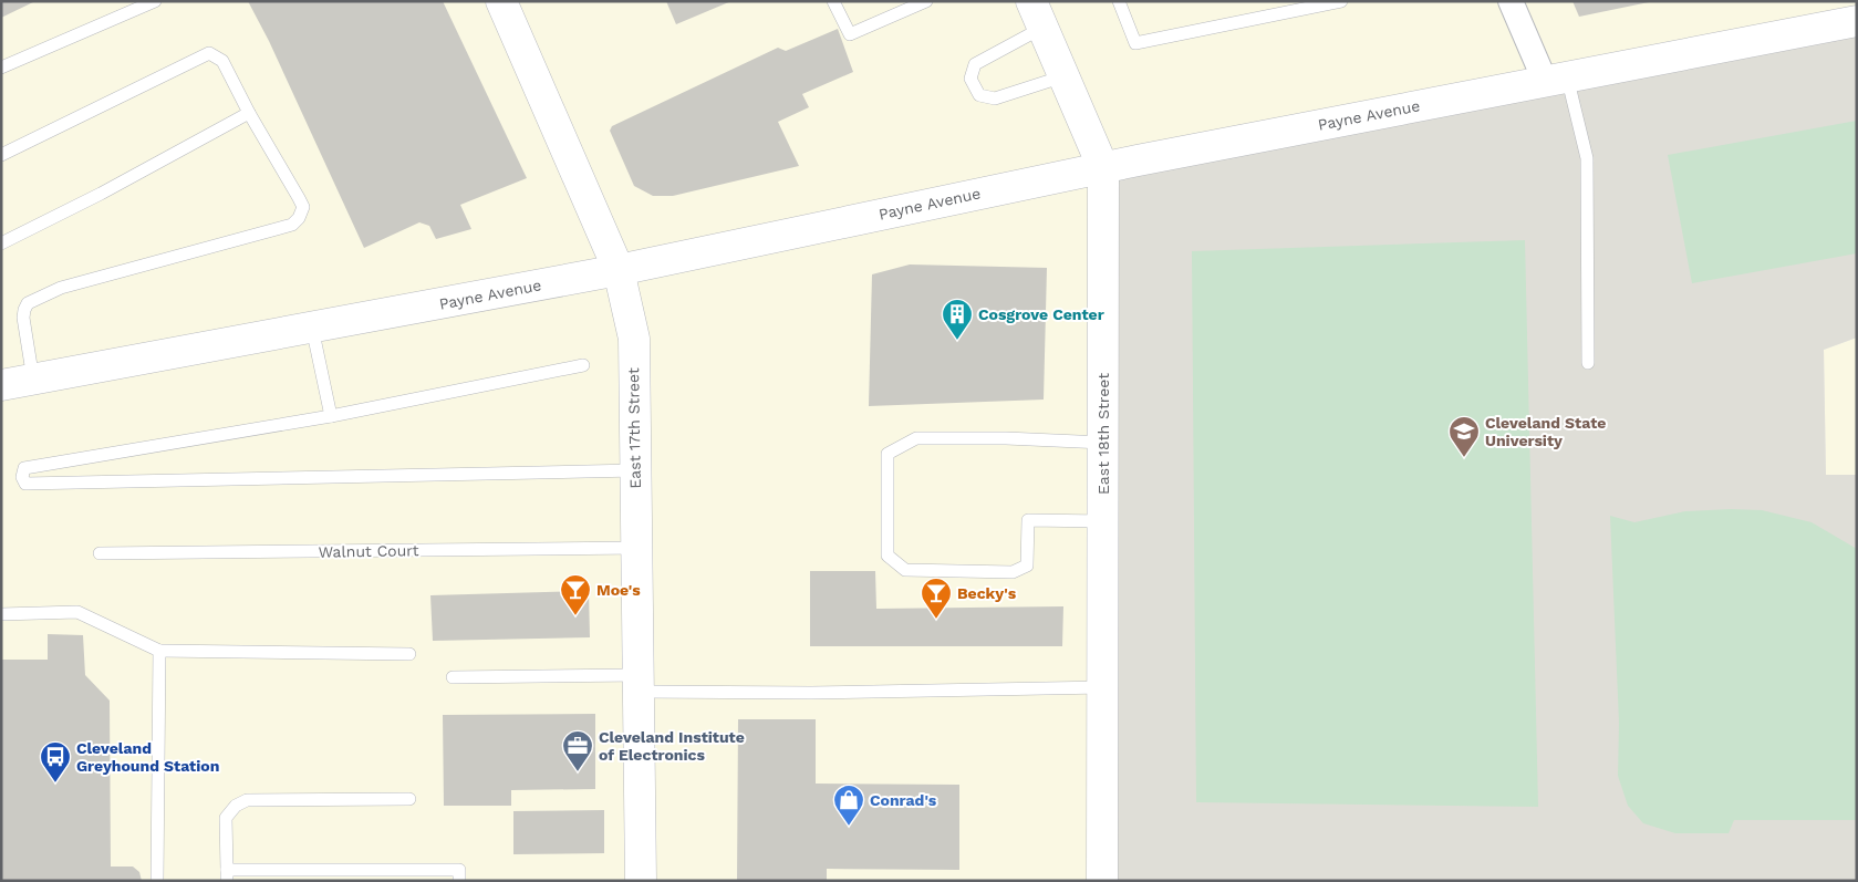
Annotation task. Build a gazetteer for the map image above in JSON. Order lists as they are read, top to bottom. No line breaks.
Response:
{"streets":{"street":["Payne Avenue","East 17th Street","East 18th Street"],"lane":["Walnut Court"]},"crossings":[["Payne Avenue","East 17th Street"],["Payne Avenue","East 18th Street"],["East 17th Street","Walnut Court"]],"places":{"building":["Cosgrove Center"],"school or university":["Cleveland State University"],"bar":["Moe's","Becky's"],"office":["Cleveland Institute of Electronics"],"bus stop":["Cleveland Greyhound Station"],"shop":["Conrad's"]}}
